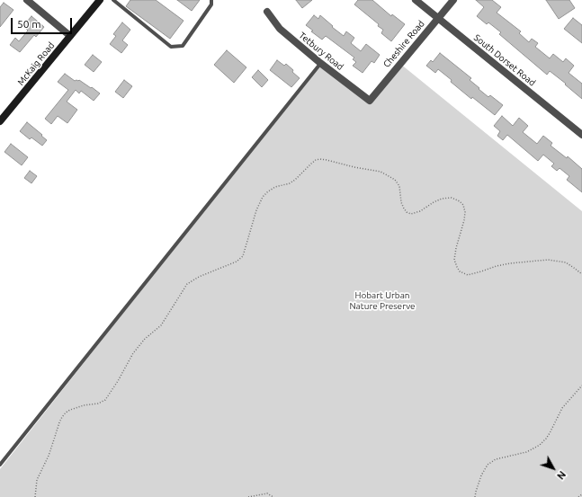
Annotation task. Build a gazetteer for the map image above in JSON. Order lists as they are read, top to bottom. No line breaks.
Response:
{"streets":{"street":["Cheshire Road","Tetbury Road","South Dorset Road","McKaig Road"]},"crossings":[["Cheshire Road","Tetbury Road"],["Cheshire Road","South Dorset Road"]],"parks":["Hobart Urban Nature Preserve"],"scale_bar":"50 m","north":"bottom right"}
